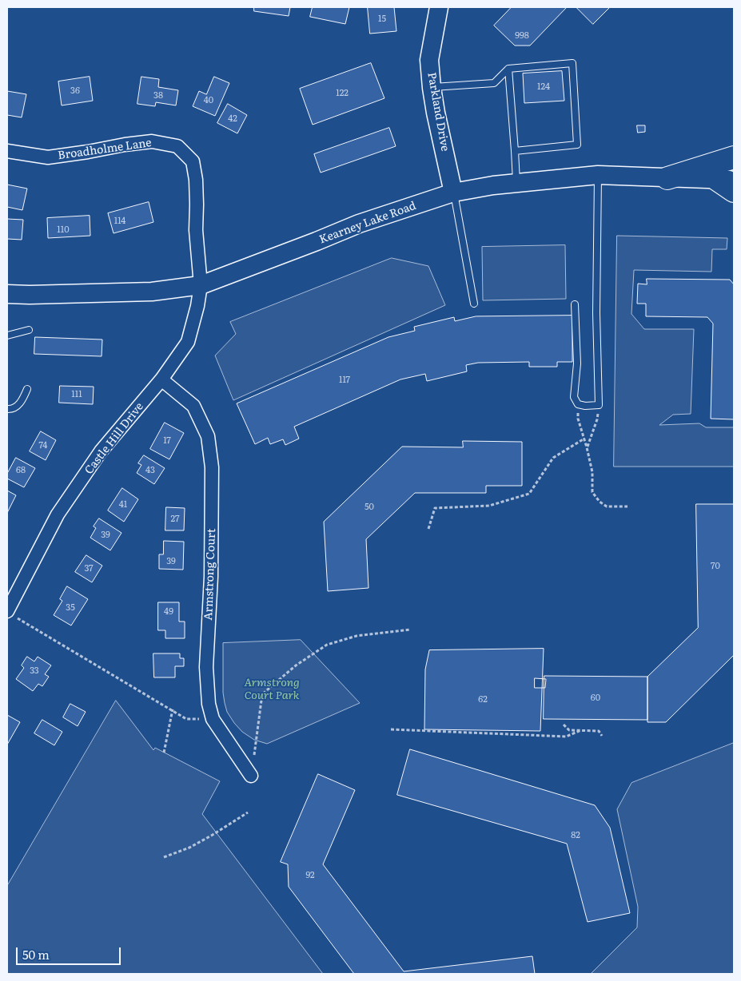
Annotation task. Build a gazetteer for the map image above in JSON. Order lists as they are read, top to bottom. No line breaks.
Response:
{"streets":{"main road":["Parkland Drive","Kearney Lake Road"],"street":["Broadholme Lane","Castle Hill Drive","Armstrong Court"]},"crossings":[["Parkland Drive","Kearney Lake Road"],["Broadholme Lane","Kearney Lake Road"],["Broadholme Lane","Castle Hill Drive"],["Kearney Lake Road","Castle Hill Drive"],["Castle Hill Drive","Armstrong Court"]],"parks":["Armstrong Court Park"],"house_numbers":["15","998","124","36","122","38","40","42","114","110","117","111","17","74","68","43","41","50","27","39","39","70","37","35","49","33","60","62","82","92"],"scale_bar":"50 m"}
